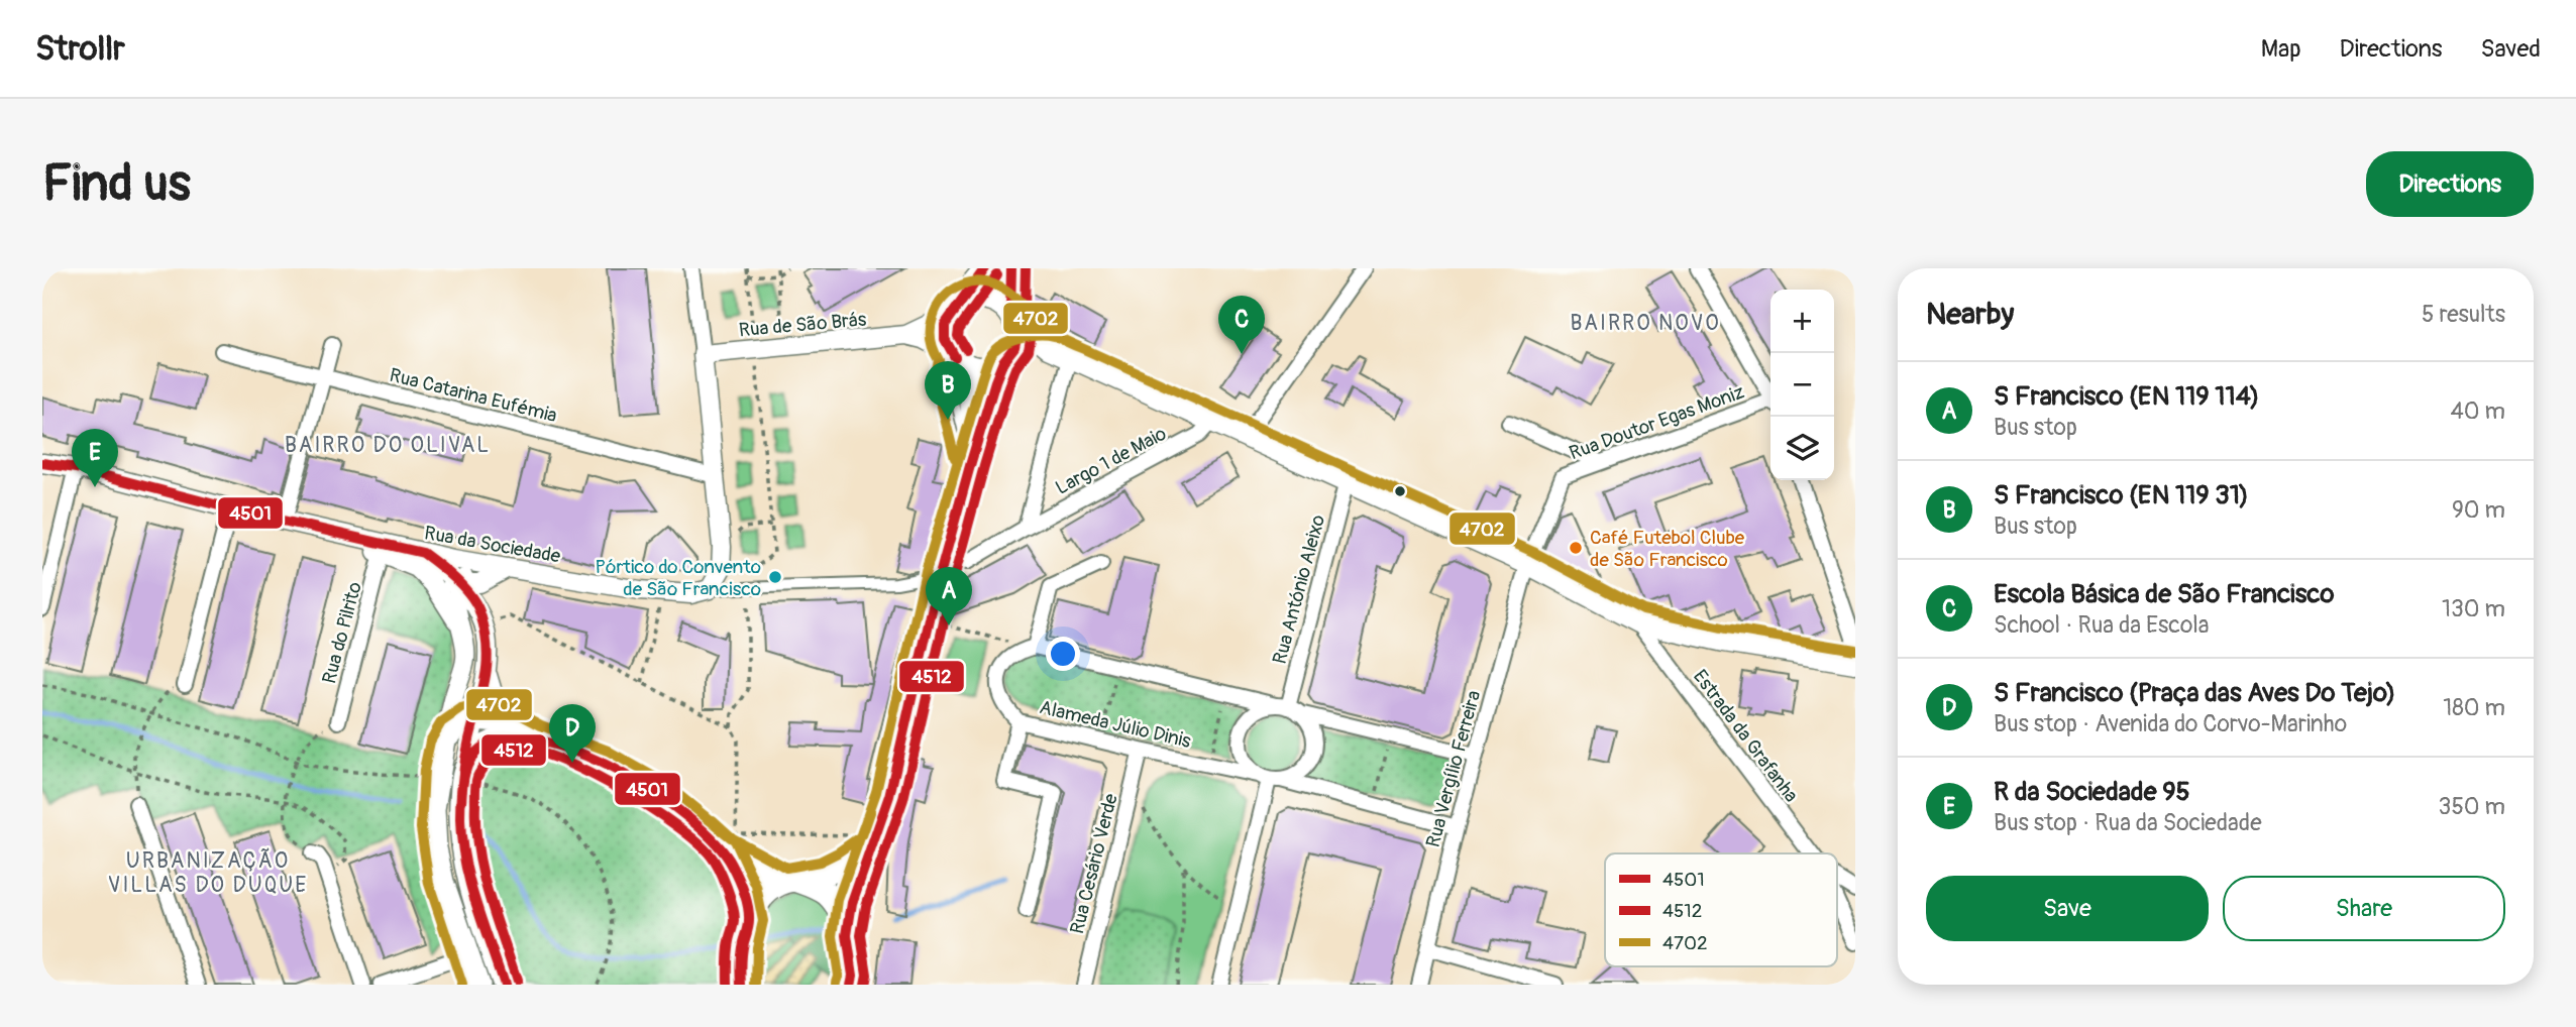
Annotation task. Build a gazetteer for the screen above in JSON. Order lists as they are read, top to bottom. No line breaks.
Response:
{"streets":{"street":["Rua de São Brás","Rua Catarina Eufémia","Rua Doutor Egas Moniz","Largo 1 de Maio","Rua da Sociedade","Rua António Aleixo","Rua do Pilrito","Alameda Júlio Dinis","Estrada da Grafanha","Rua Vergílio Ferreira","Rua Cesário Verde"]},"crossings":[["Rua Doutor Egas Moniz","Rua Vergílio Ferreira"],["Rua António Aleixo","Alameda Júlio Dinis"],["Alameda Júlio Dinis","Rua Vergílio Ferreira"],["Alameda Júlio Dinis","Rua Cesário Verde"]],"districts":["BAIRRO NOVO","BAIRRO DO OLIVAL","URBANIZAÇÃO VILLAS DO DUQUE"],"places":["Café Futebol Clube de São Francisco","Pórtico do Convento de São Francisco"],"lines":["transit line 4501","transit line 4512","transit line 4702"],"legend":["4501","4512","4702"],"page":{"header":"Strollr","nav":["Map","Directions","Saved"],"buttons":["Directions",["Save","Share"]],"title":"Find us","heading":["Nearby","5 results"],"map_buttons":["+","−"],"pins":["C","B","E","A","D"],"list":[{"mark":"A","name":"S Francisco (EN 119 114)","note":"Bus stop","value":"40 m"},{"mark":"B","name":"S Francisco (EN 119 31)","note":"Bus stop","value":"90 m"},{"mark":"C","name":"Escola Básica de São Francisco","note":"School · Rua da Escola","value":"130 m"},{"mark":"D","name":"S Francisco (Praça das Aves Do Tejo)","note":"Bus stop · Avenida do Corvo-Marinho","value":"180 m"},{"mark":"E","name":"R da Sociedade 95","note":"Bus stop · Rua da Sociedade","value":"350 m"}]}}
